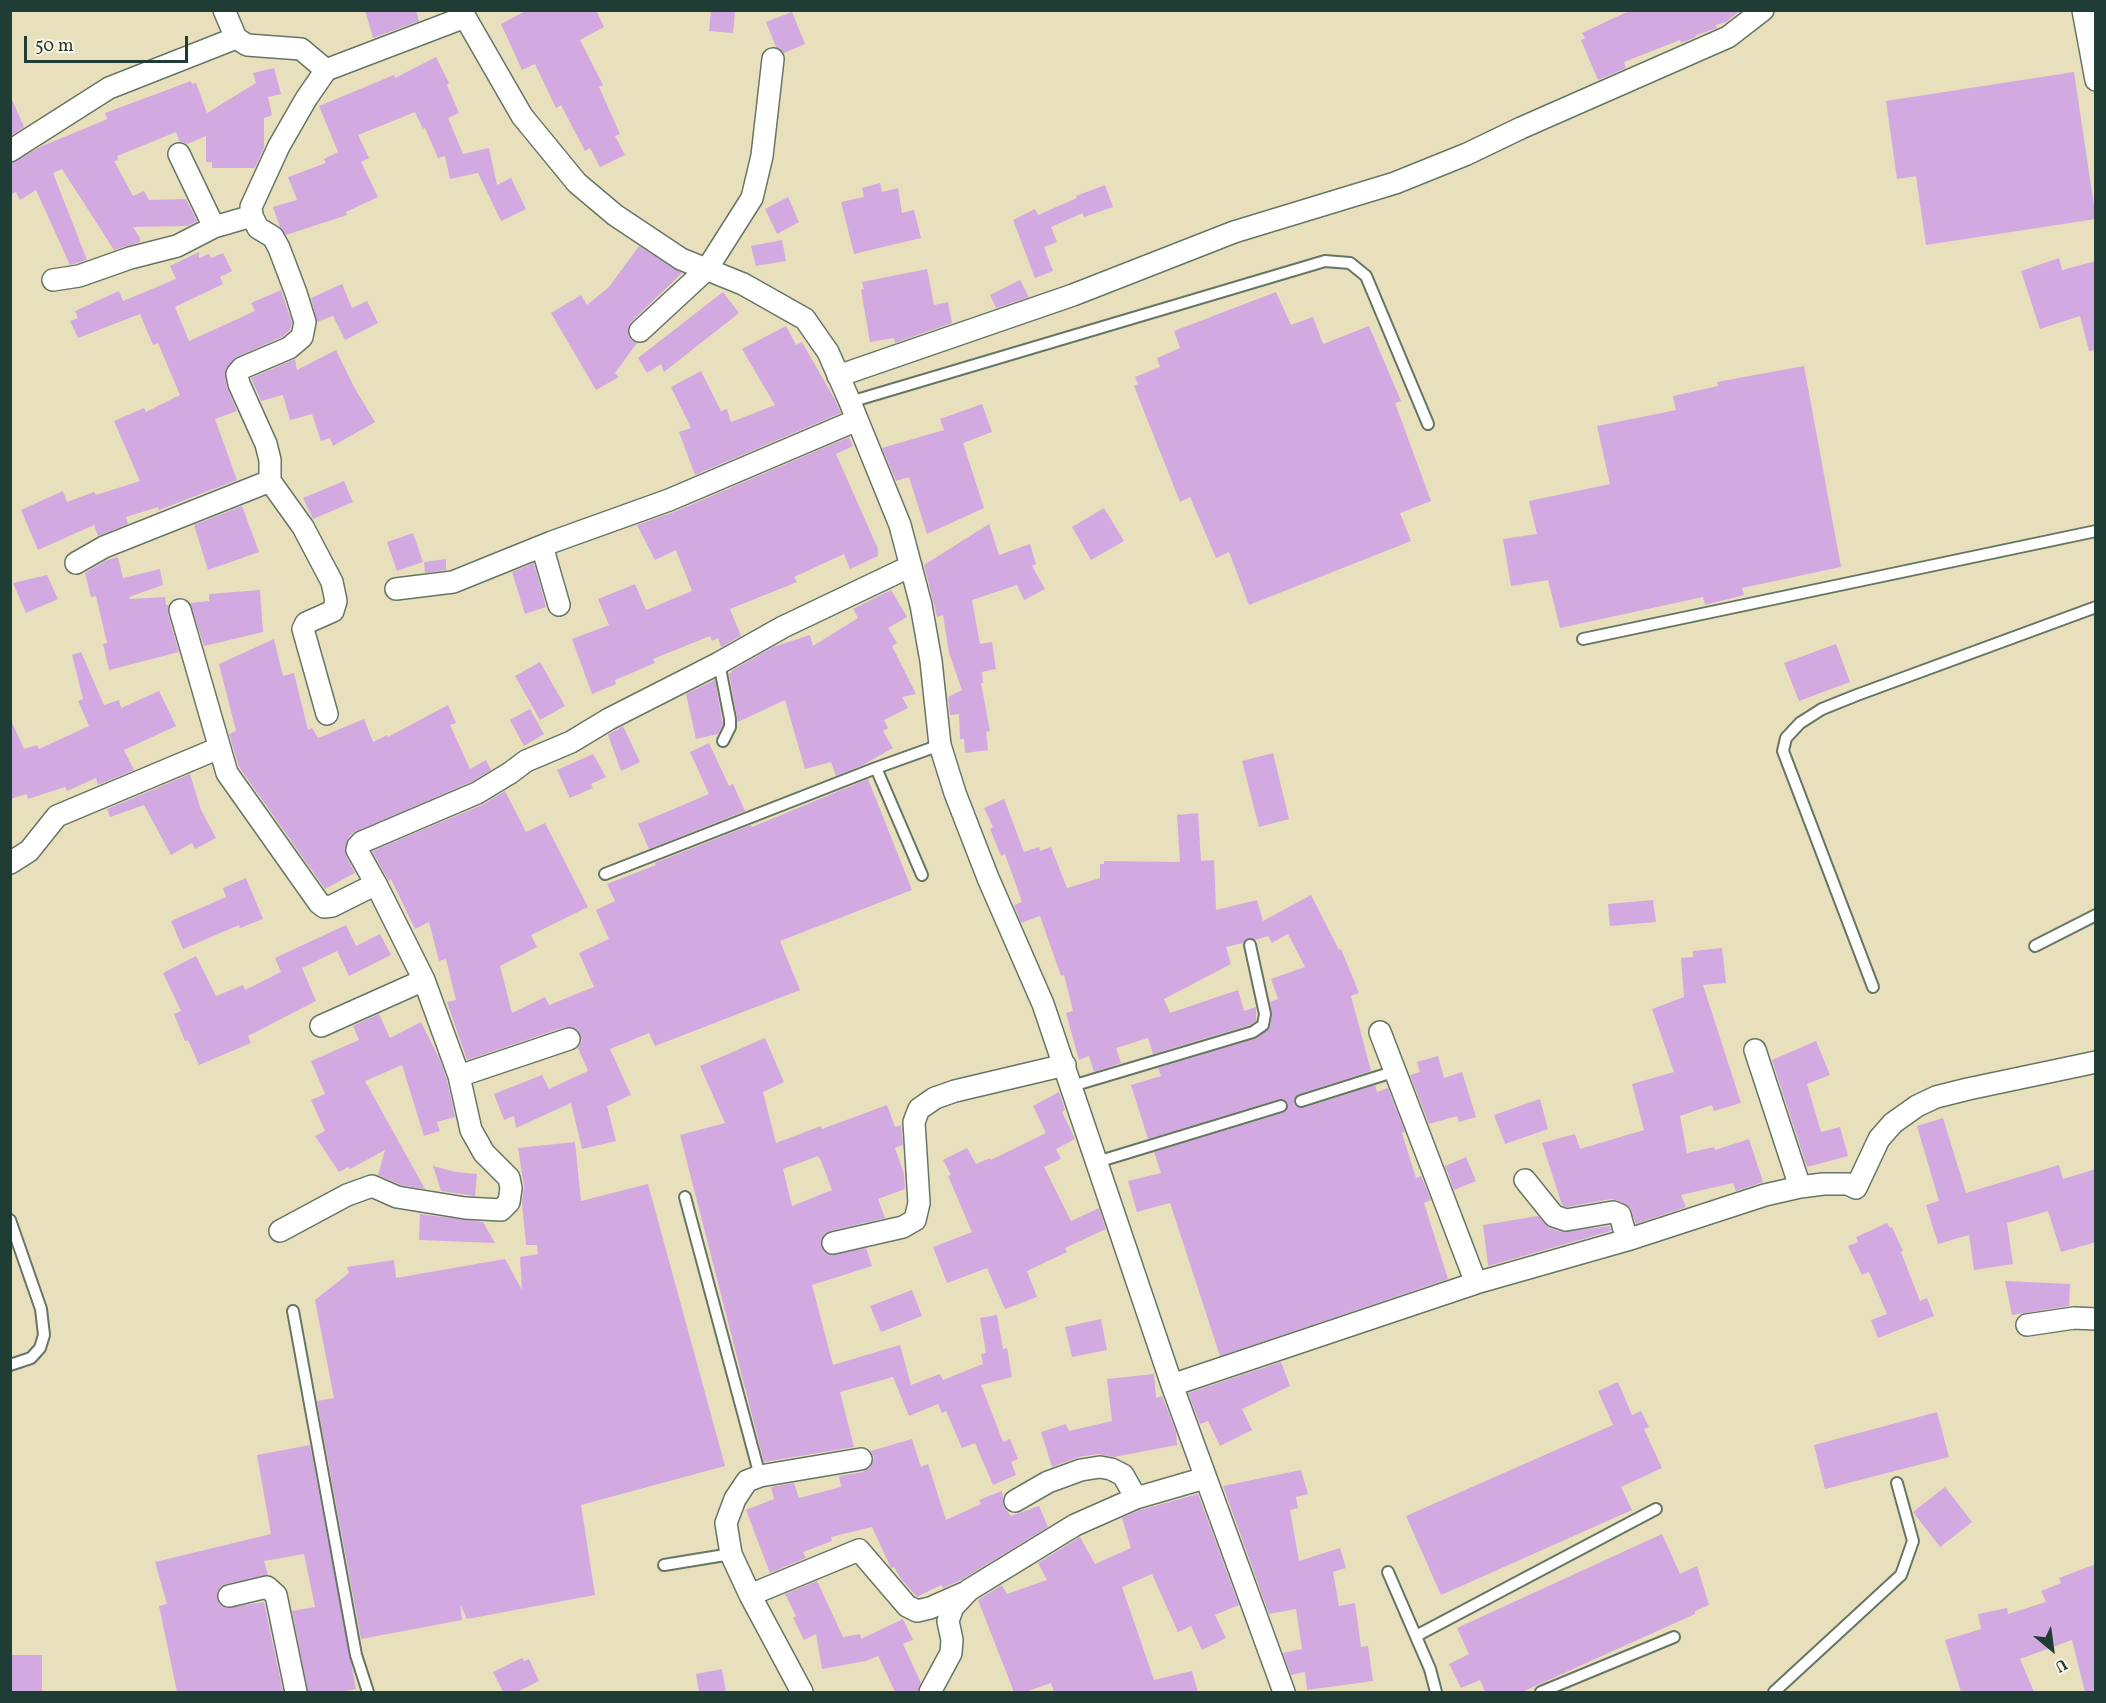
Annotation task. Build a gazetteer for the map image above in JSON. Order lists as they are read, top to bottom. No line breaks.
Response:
{"scale_bar":"50 m","north":"bottom right"}
